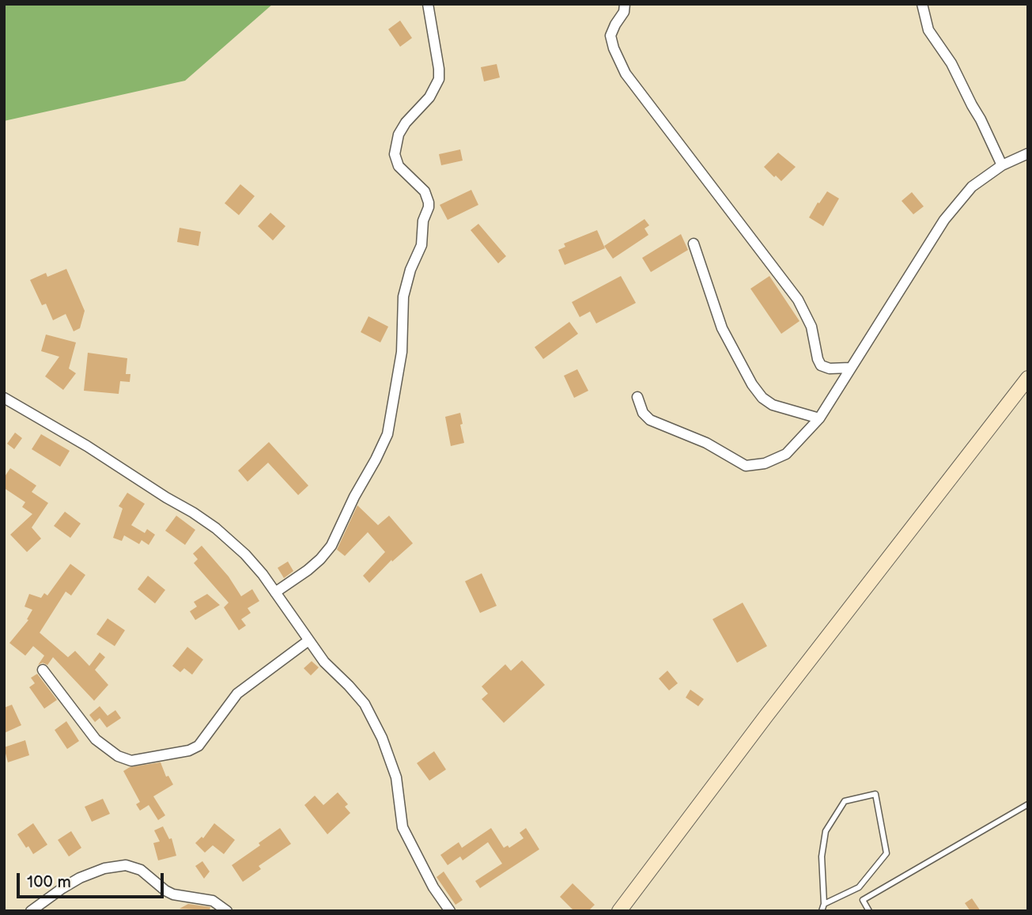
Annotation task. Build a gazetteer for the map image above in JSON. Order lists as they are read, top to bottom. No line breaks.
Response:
{"scale_bar":"100 m"}
